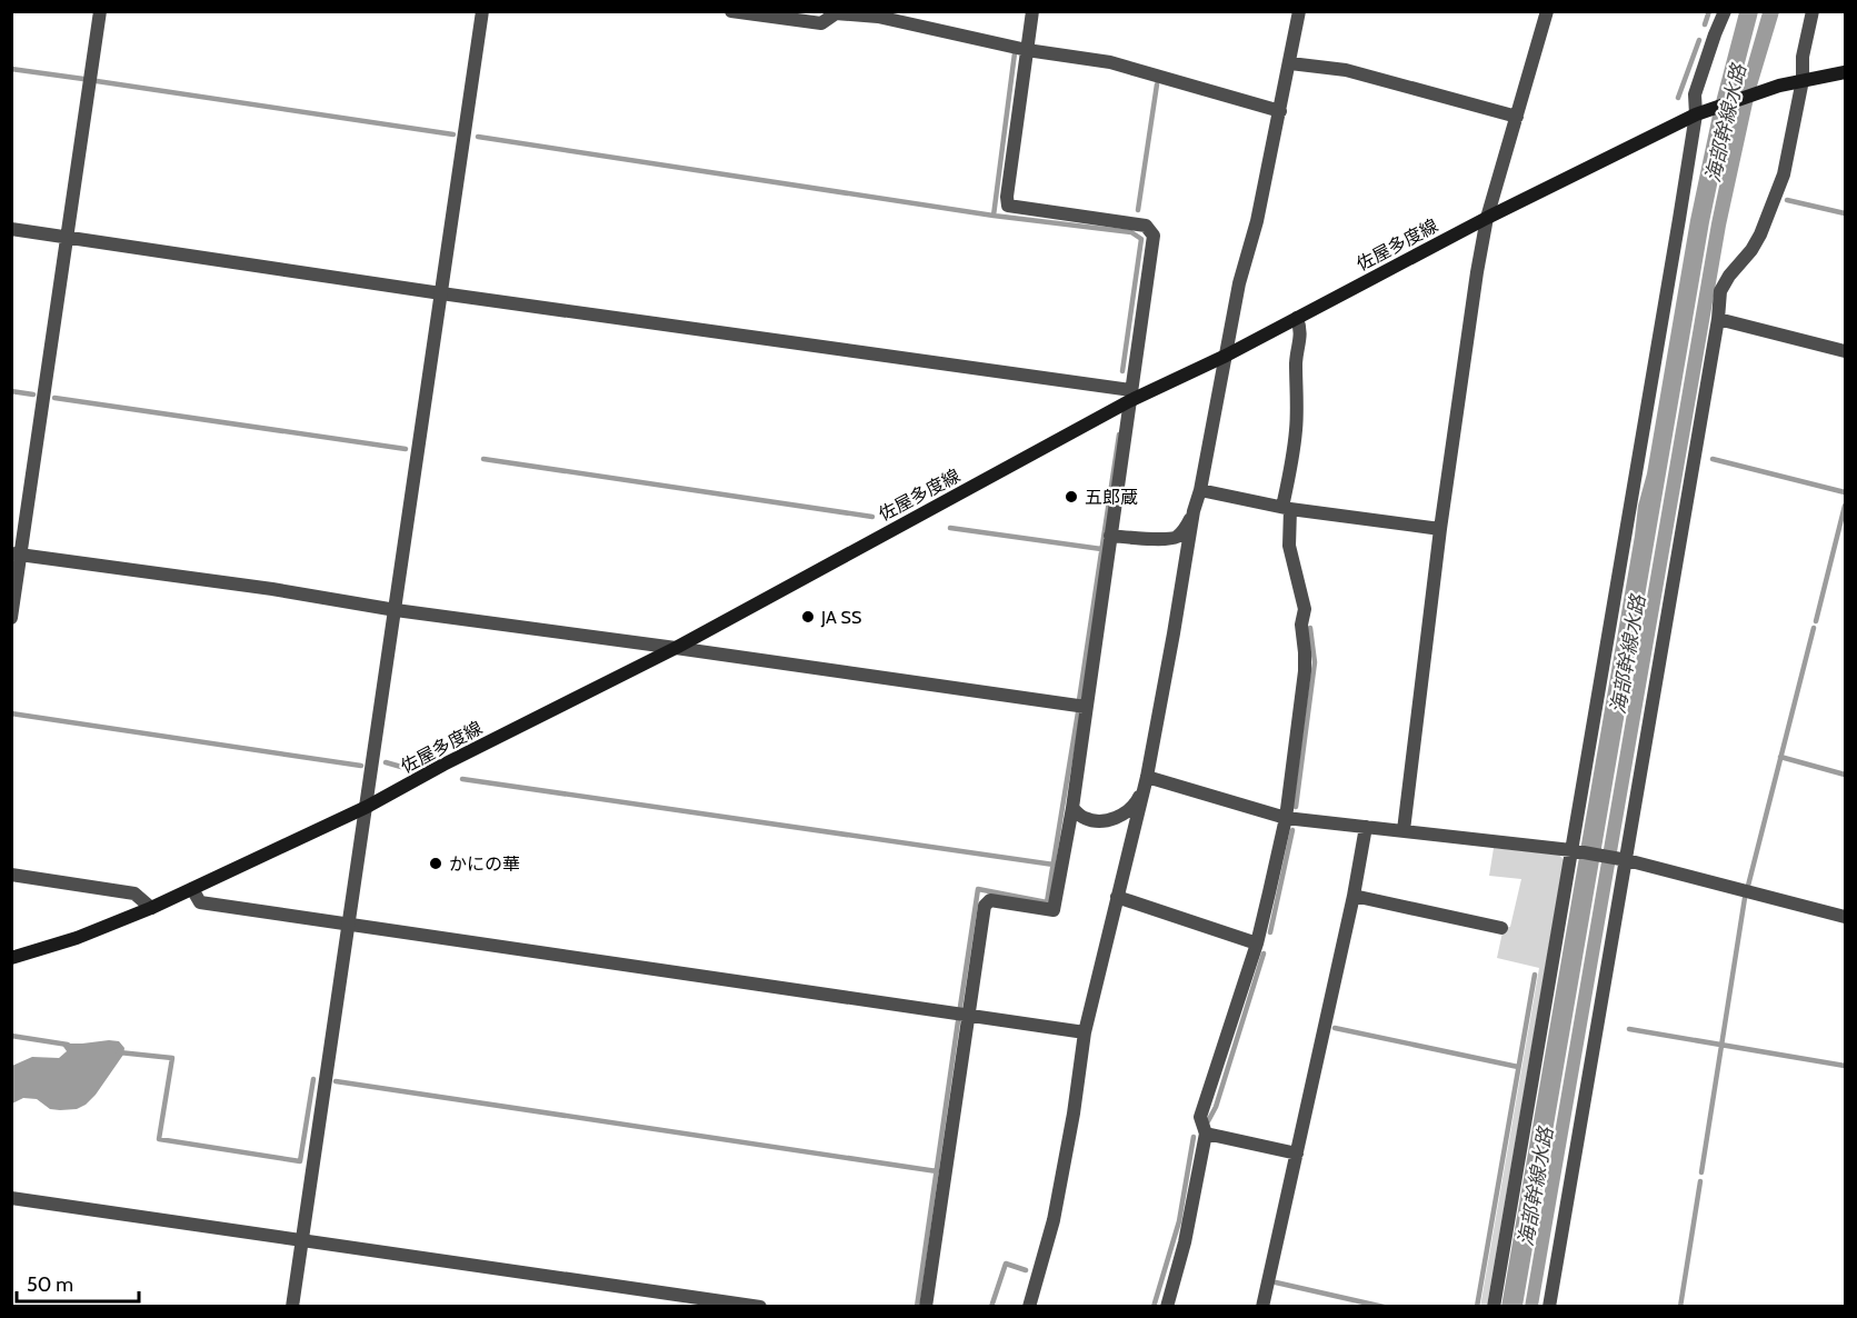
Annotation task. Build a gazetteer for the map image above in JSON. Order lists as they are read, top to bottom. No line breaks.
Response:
{"streets":{"main road":["佐屋多度線"]},"water":["海部幹線水路"],"places":["五郎蔵","JA SS","かにの華"],"scale_bar":"50 m"}
